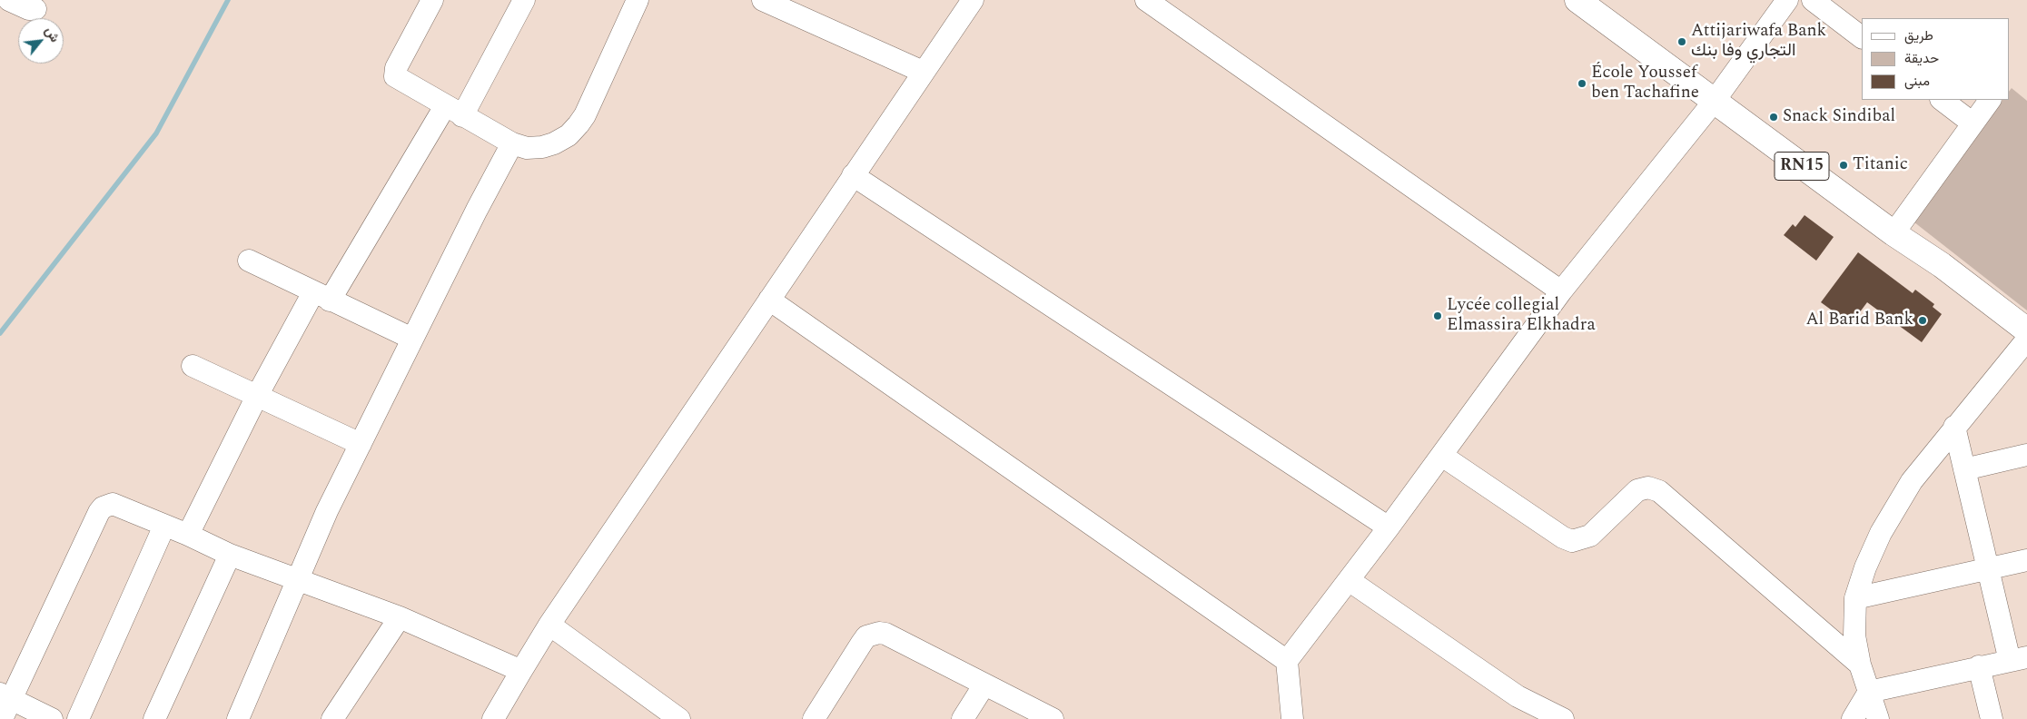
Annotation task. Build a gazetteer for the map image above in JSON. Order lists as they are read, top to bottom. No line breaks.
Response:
{"streets":{"main road":["RN15"]},"places":["Attijariwafa Bank التجاري وفا بنك","École Youssef ben Tachafine","Snack Sindibal","Titanic","Lycée collegial Elmassira Elkhadra","Al Barid Bank"],"legend":["طريق","حديقة","مبنى"],"north":"top right"}
